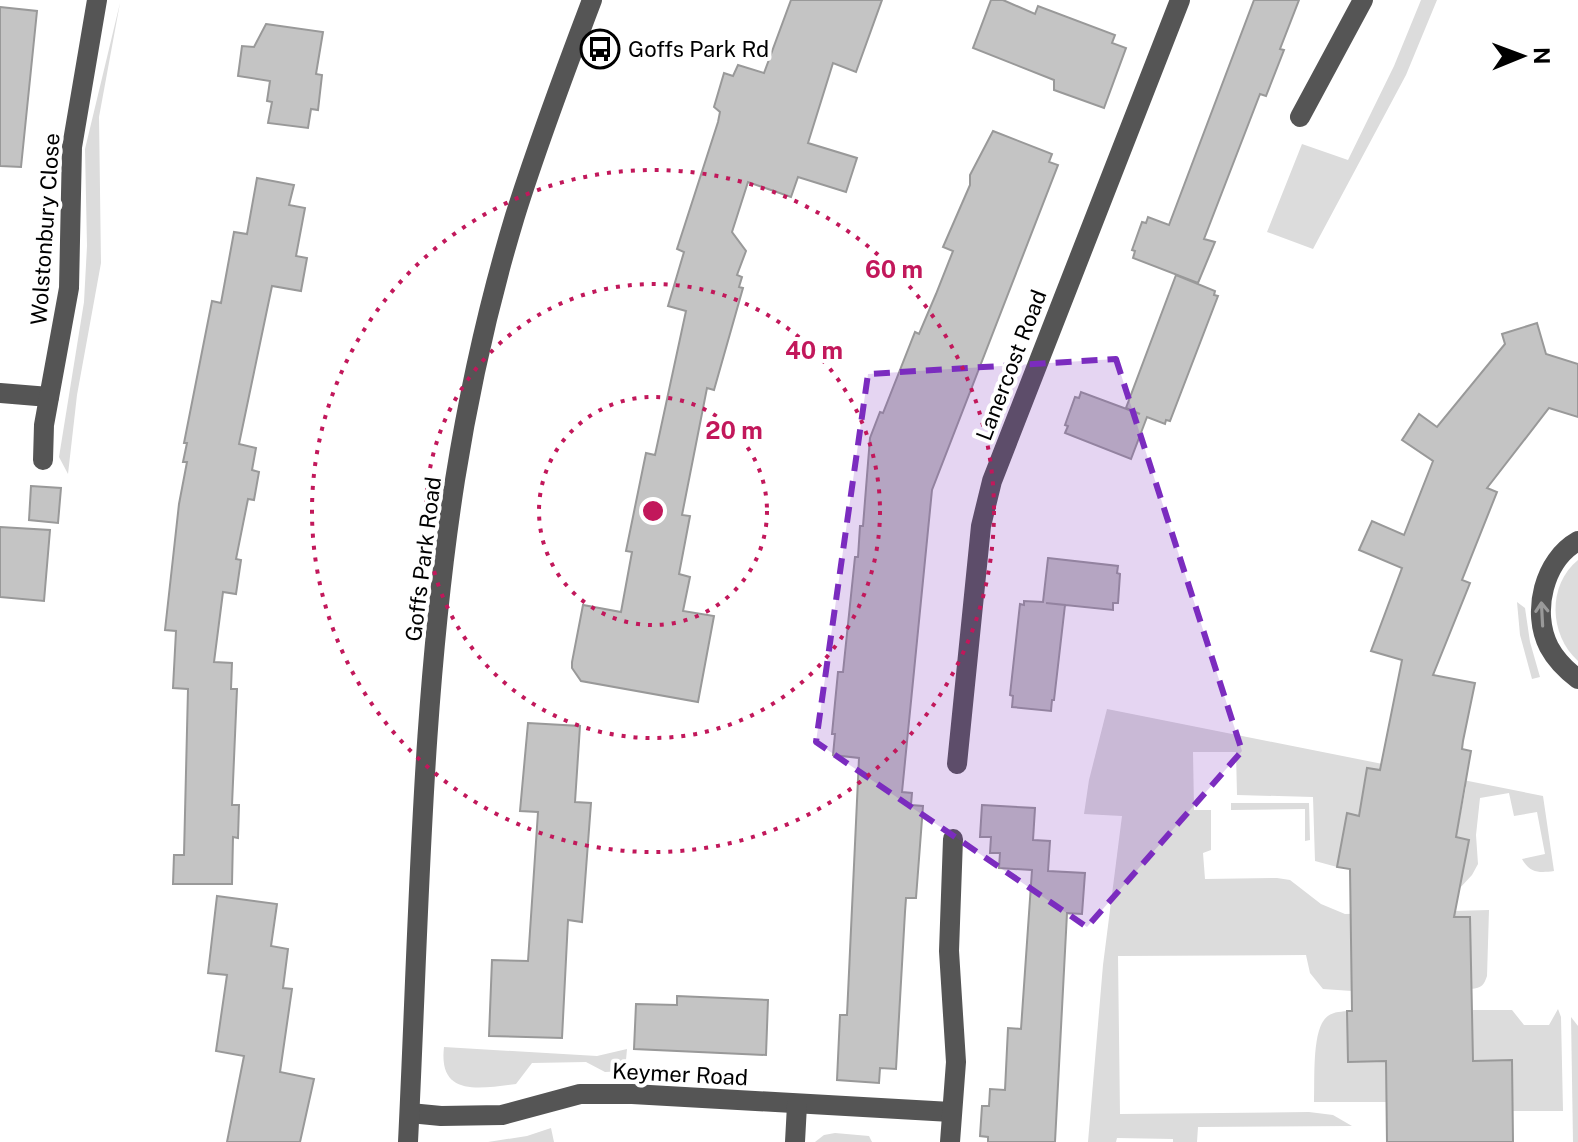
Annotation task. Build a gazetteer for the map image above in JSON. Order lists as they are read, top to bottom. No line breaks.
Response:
{"streets":{"street":["Wolstonbury Close","Lanercost Road","Goffs Park Road","Keymer Road"]},"crossings":[["Goffs Park Road","Keymer Road"]],"places":{"bus stop":["Goffs Park Rd"]},"north":"right","rings":["60 m","40 m","20 m"]}
